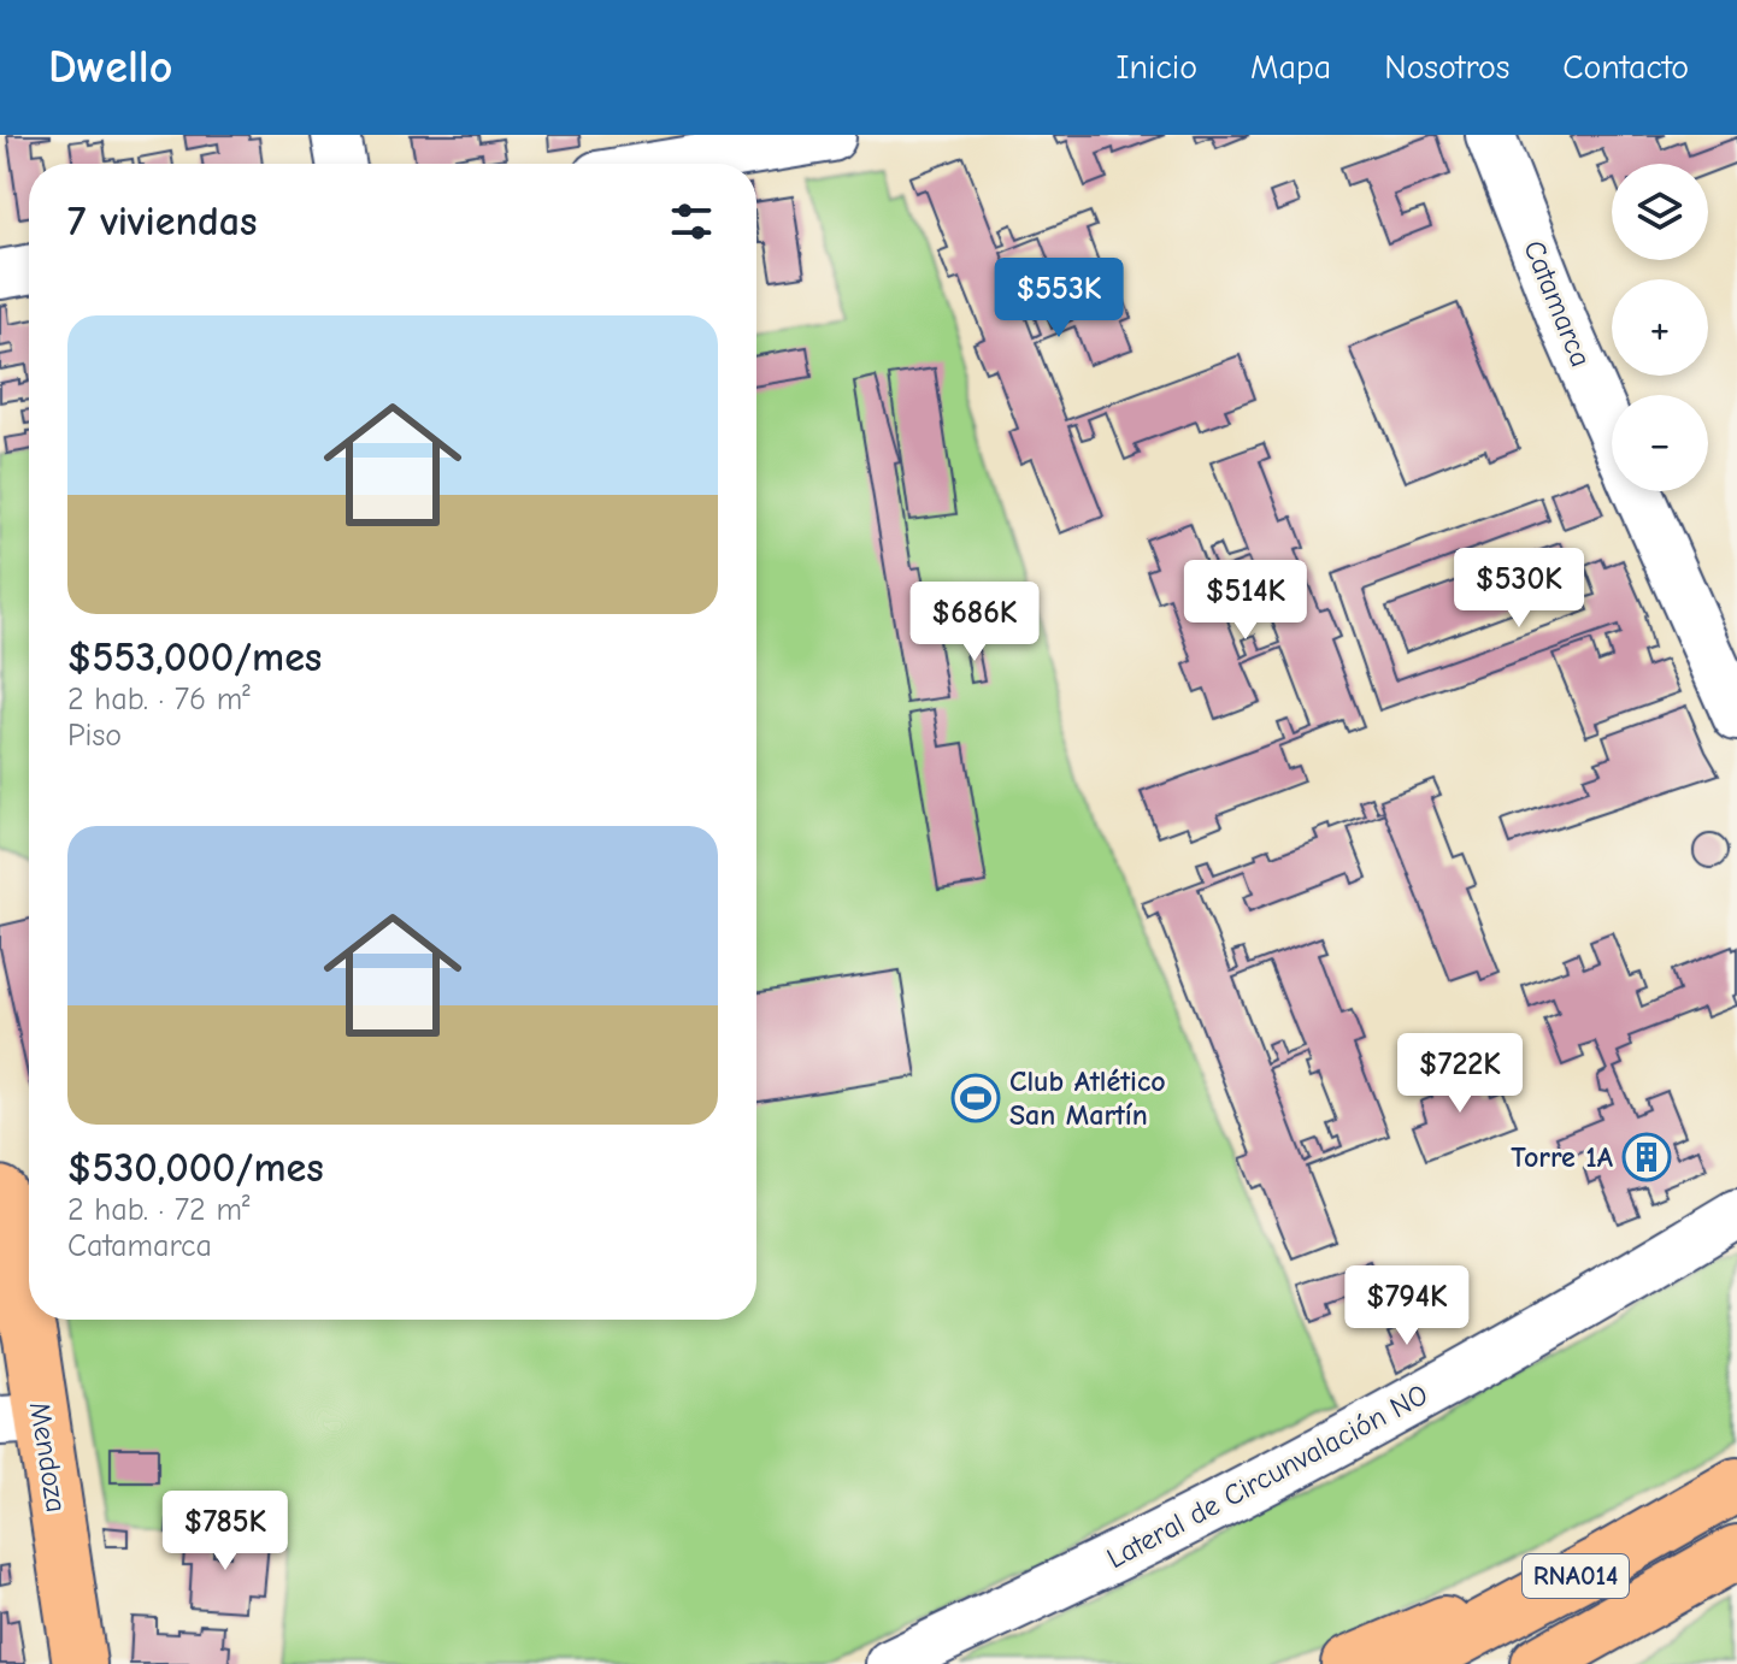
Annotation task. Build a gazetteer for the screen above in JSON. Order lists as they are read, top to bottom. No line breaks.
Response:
{"streets":{"main road":["Mendoza","RNA014"],"street":["Catamarca","Lateral de Circunvalación NO"]},"places":{"sports":["Club Atlético San Martín"],"building":["Torre 1A"]},"page":{"header":"Dwello","nav":["Inicio","Mapa","Nosotros","Contacto"],"map_buttons":["+","−"],"heading":"7 viviendas","price":["$553K","$530K","$514K","$686K","$722K","$794K","$785K"],"list":[{"name":"$553,000/mes","note":"2 hab. · 76 m² · Piso"},{"name":"$530,000/mes","note":"2 hab. · 72 m² · Catamarca"}]}}
